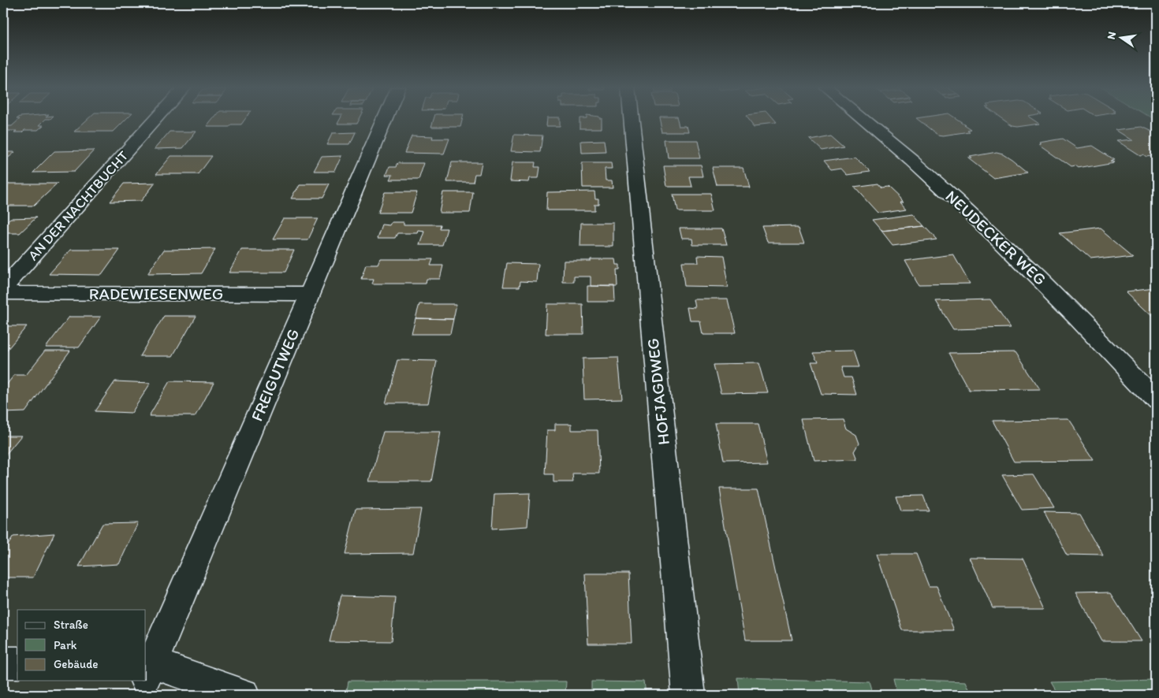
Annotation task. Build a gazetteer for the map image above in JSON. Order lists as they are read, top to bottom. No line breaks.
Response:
{"streets":{"street":["AN DER NACHTBUCHT","NEUDECKER WEG","RADEWIESENWEG","FREIGUTWEG","HOFJAGDWEG"]},"crossings":[["RADEWIESENWEG","FREIGUTWEG"]],"legend":["Straße","Park","Gebäude"],"north":"left"}
